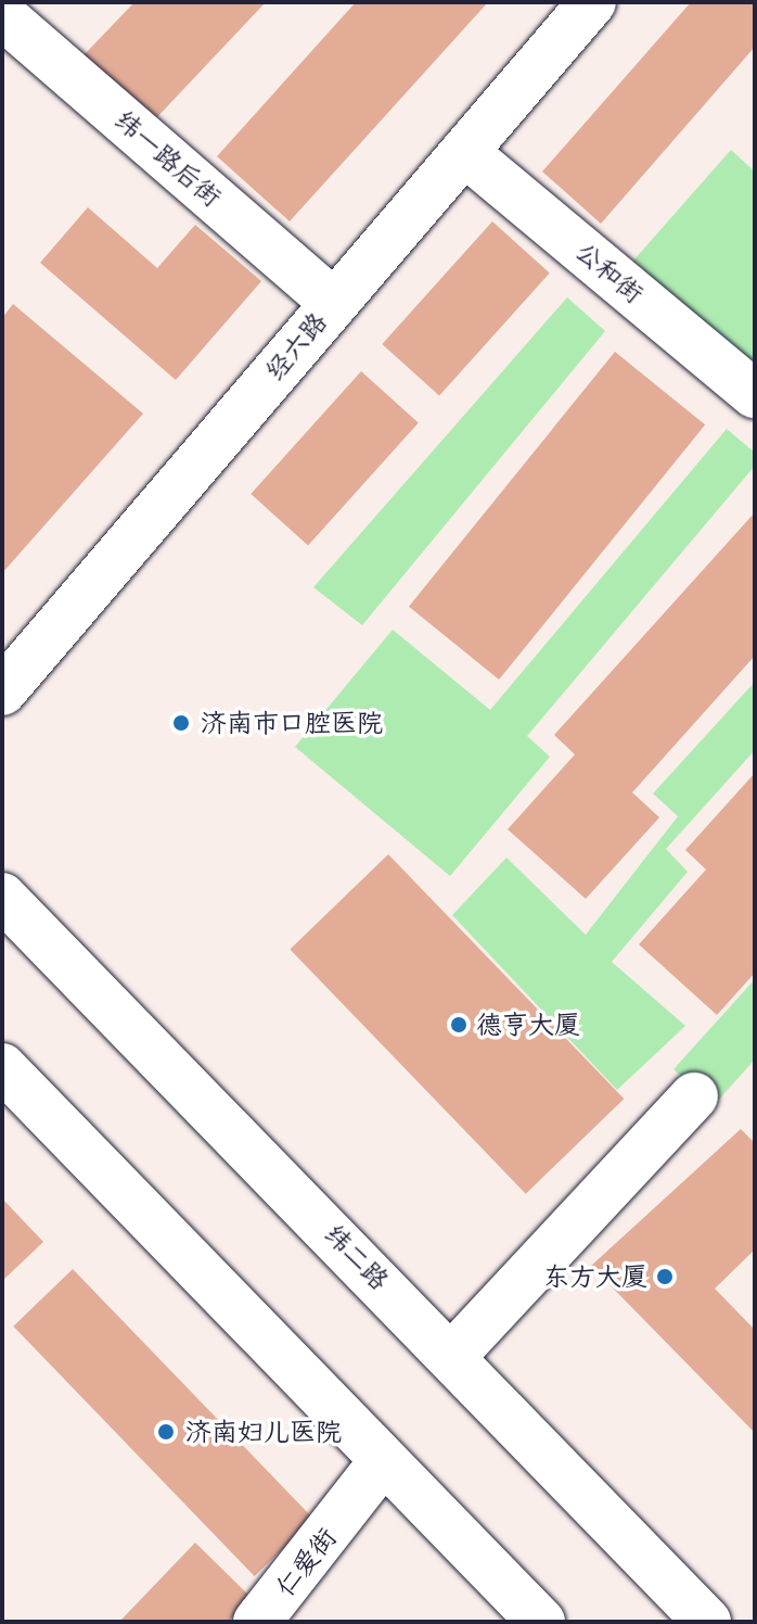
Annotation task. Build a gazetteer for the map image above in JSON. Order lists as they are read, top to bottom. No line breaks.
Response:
{"streets":{"main road":["纬一路后街","公和街","经六路","纬二路","仁爱街"]},"crossings":[["纬一路后街","经六路"],["公和街","经六路"]],"places":["济南市口腔医院","德亨大厦","东方大厦","济南妇儿医院"]}
